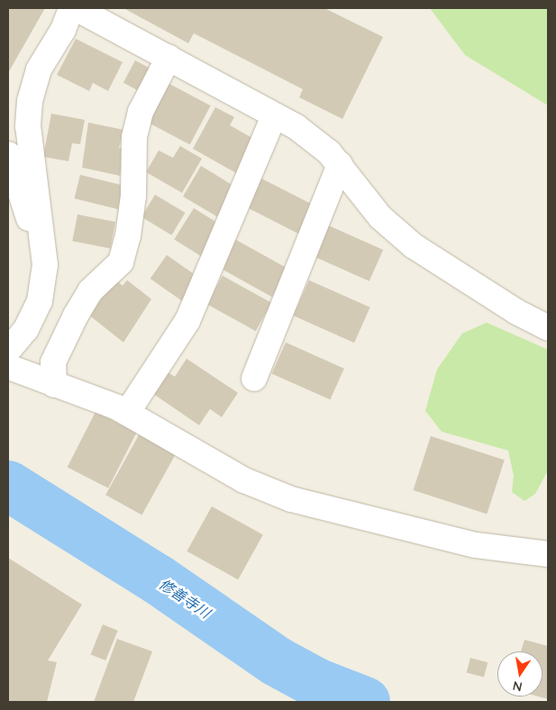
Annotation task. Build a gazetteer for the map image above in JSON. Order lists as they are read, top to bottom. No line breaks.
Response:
{"water":["修善寺川"],"north":"bottom"}
